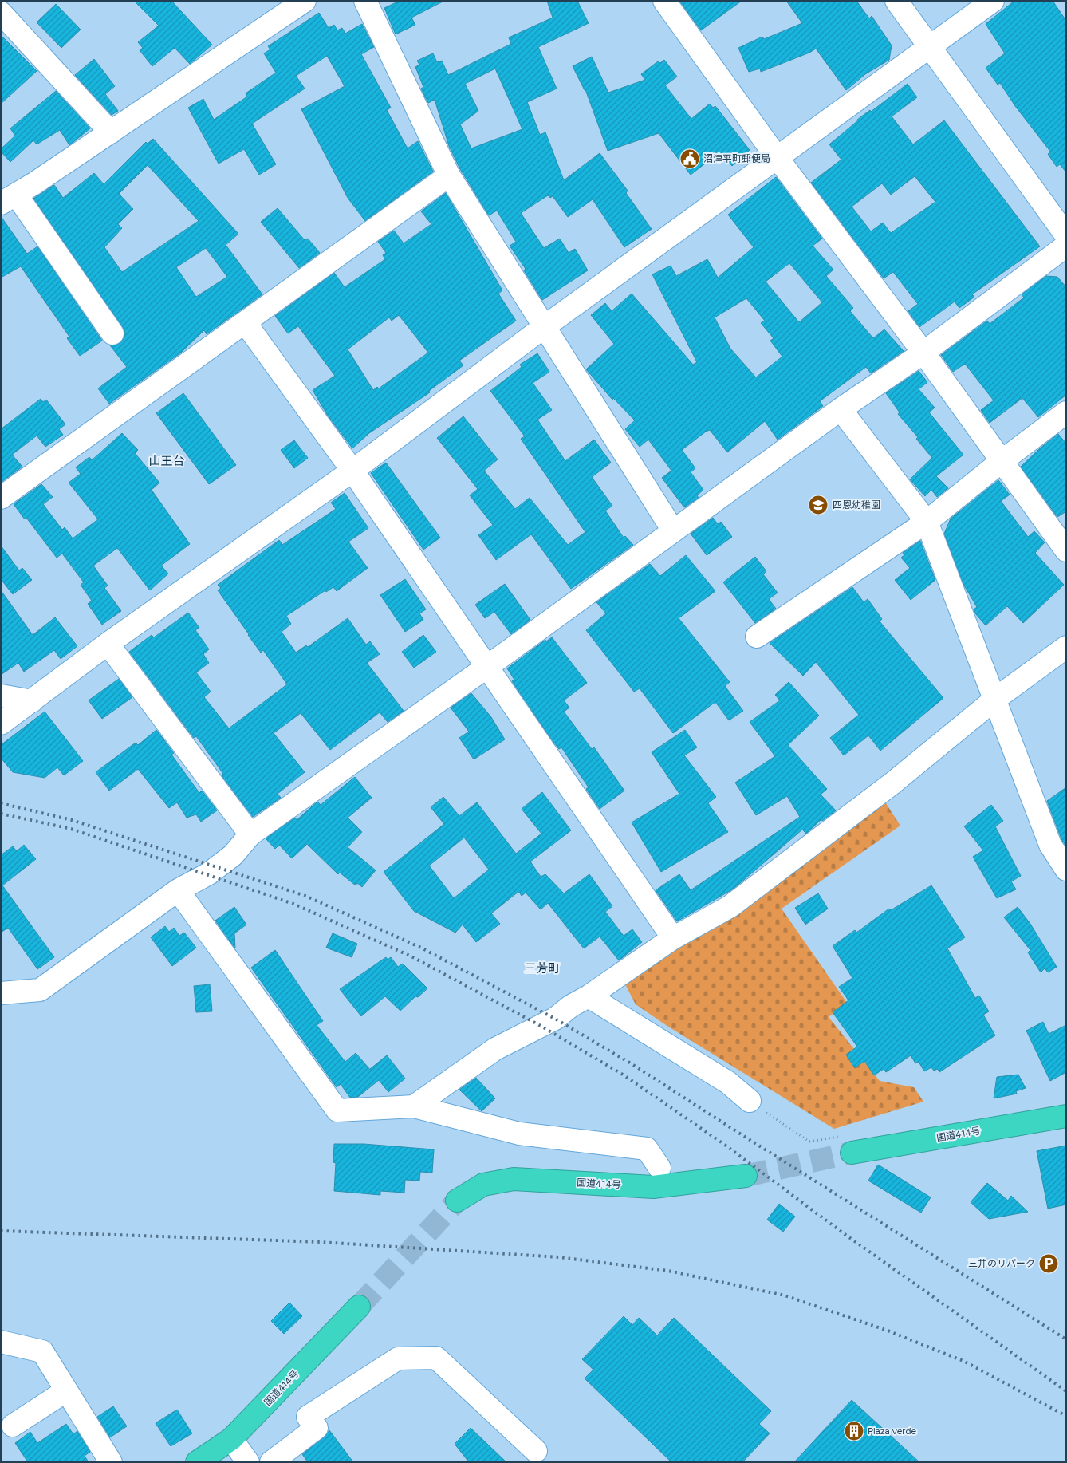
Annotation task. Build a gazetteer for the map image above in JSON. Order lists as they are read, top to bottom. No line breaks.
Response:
{"streets":{"highway":["国道414号"]},"districts":["山王台","三芳町"],"places":{"public building":["沼津平町郵便局"],"school or university":["四恩幼稚園"],"parking":["三井のリパーク"],"building":["Plaza verde"]}}
